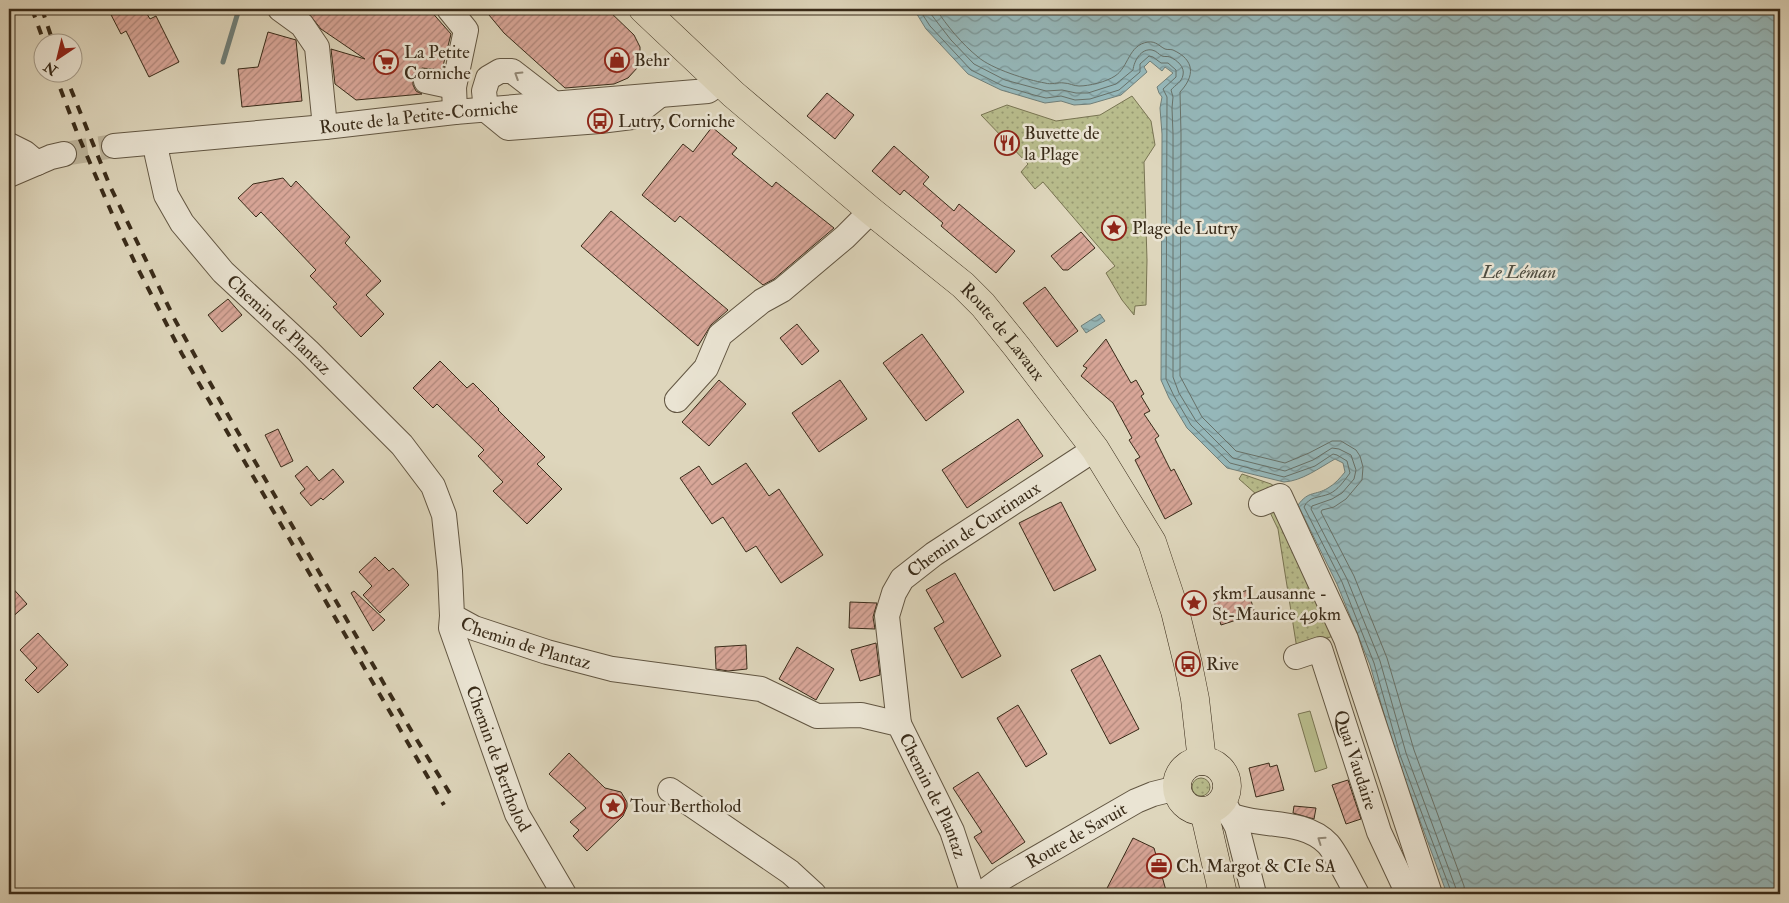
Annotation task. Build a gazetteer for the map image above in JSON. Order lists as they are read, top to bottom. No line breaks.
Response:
{"streets":{"main road":["Route de Lavaux"],"street":["Route de la Petite-Corniche","Chemin de Plantaz","Chemin de Curtinaux","Chemin de Bertholod","Quai Vaudaire","Route de Savuit"]},"crossings":[["Route de la Petite-Corniche","Chemin de Plantaz"],["Route de la Petite-Corniche","Route de Lavaux"],["Chemin de Plantaz","Chemin de Curtinaux"],["Chemin de Plantaz","Chemin de Bertholod"],["Route de Lavaux","Chemin de Curtinaux"],["Route de Lavaux","Route de Savuit"]],"water":["Le Léman"],"places":{"shop":["Behr"],"supermarket":["La Petite Corniche"],"bus stop":["Lutry, Corniche","Rive"],"restaurant":["Buvette de la Plage"],"place":["Plage de Lutry","5km Lausanne - St-Maurice 49km","Tour Bertholod"],"office":["Ch. Margot & CIe SA"]},"north":"bottom left"}
